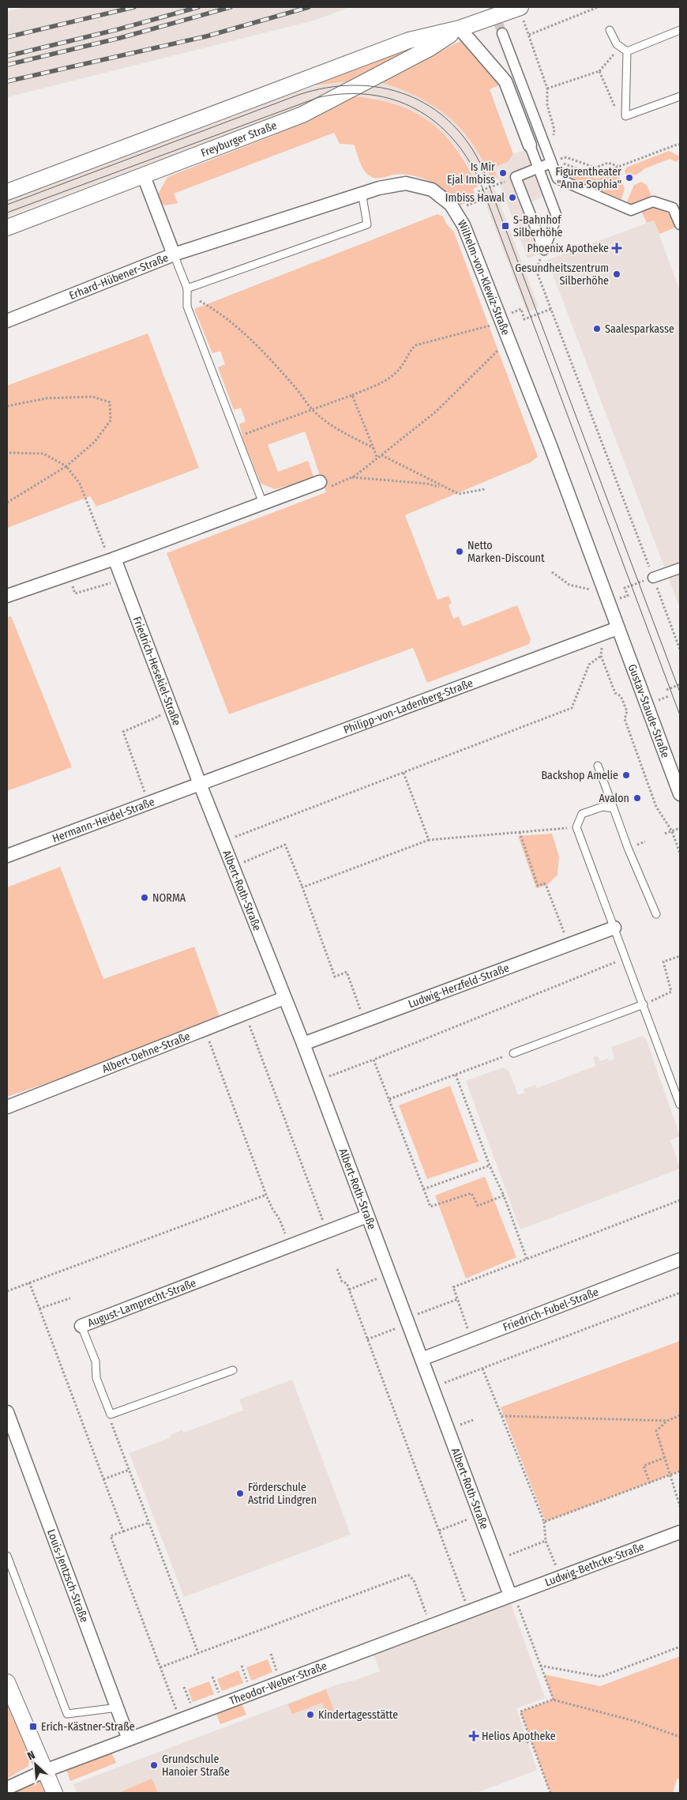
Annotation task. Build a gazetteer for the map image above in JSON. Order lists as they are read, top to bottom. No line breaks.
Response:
{"streets":{"street":["Freyburger Straße","Erhard-Hübener-Straße","Wilhelm-von-Klewiz-Straße","Friedrich-Hesekiel-Straße","Philipp-von-Ladenberg-Straße","Gustav-Staude-Straße","Hermann-Heidel-Straße","Albert-Roth-Straße","Ludwig-Herzfeld-Straße","Albert-Dehne-Straße","August-Lamprecht-Straße","Friedrich-Fubel-Straße","Ludwig-Bethcke-Straße","Louis-Jentzsch-Straße","Theodor-Weber-Straße"]},"crossings":[["Freyburger Straße","Erhard-Hübener-Straße"],["Erhard-Hübener-Straße","Wilhelm-von-Klewiz-Straße"],["Wilhelm-von-Klewiz-Straße","Philipp-von-Ladenberg-Straße"],["Wilhelm-von-Klewiz-Straße","Gustav-Staude-Straße"],["Friedrich-Hesekiel-Straße","Philipp-von-Ladenberg-Straße"],["Friedrich-Hesekiel-Straße","Hermann-Heidel-Straße"],["Friedrich-Hesekiel-Straße","Albert-Roth-Straße"],["Philipp-von-Ladenberg-Straße","Gustav-Staude-Straße"],["Philipp-von-Ladenberg-Straße","Hermann-Heidel-Straße"],["Philipp-von-Ladenberg-Straße","Albert-Roth-Straße"],["Hermann-Heidel-Straße","Albert-Roth-Straße"],["Albert-Roth-Straße","Ludwig-Herzfeld-Straße"],["Albert-Roth-Straße","Albert-Dehne-Straße"],["Albert-Roth-Straße","August-Lamprecht-Straße"],["Albert-Roth-Straße","Friedrich-Fubel-Straße"],["Albert-Roth-Straße","Ludwig-Bethcke-Straße"],["Albert-Roth-Straße","Theodor-Weber-Straße"],["Ludwig-Bethcke-Straße","Theodor-Weber-Straße"],["Louis-Jentzsch-Straße","Theodor-Weber-Straße"]],"places":{"other":["Is Mir Ejal Imbiss","Figurentheater \"Anna Sophia\"","Imbiss Hawal","Gesundheitszentrum Silberhöhe","Saalesparkasse","Netto Marken-Discount","Backshop Amelie","Avalon","NORMA","Förderschule Astrid Lindgren","Kindertagesstätte","Grundschule Hanoier Straße"],"transit":["S-Bahnhof Silberhöhe","Erich-Kästner-Straße"],"health":["Phoenix Apotheke","Helios Apotheke"]},"north":"top left"}
